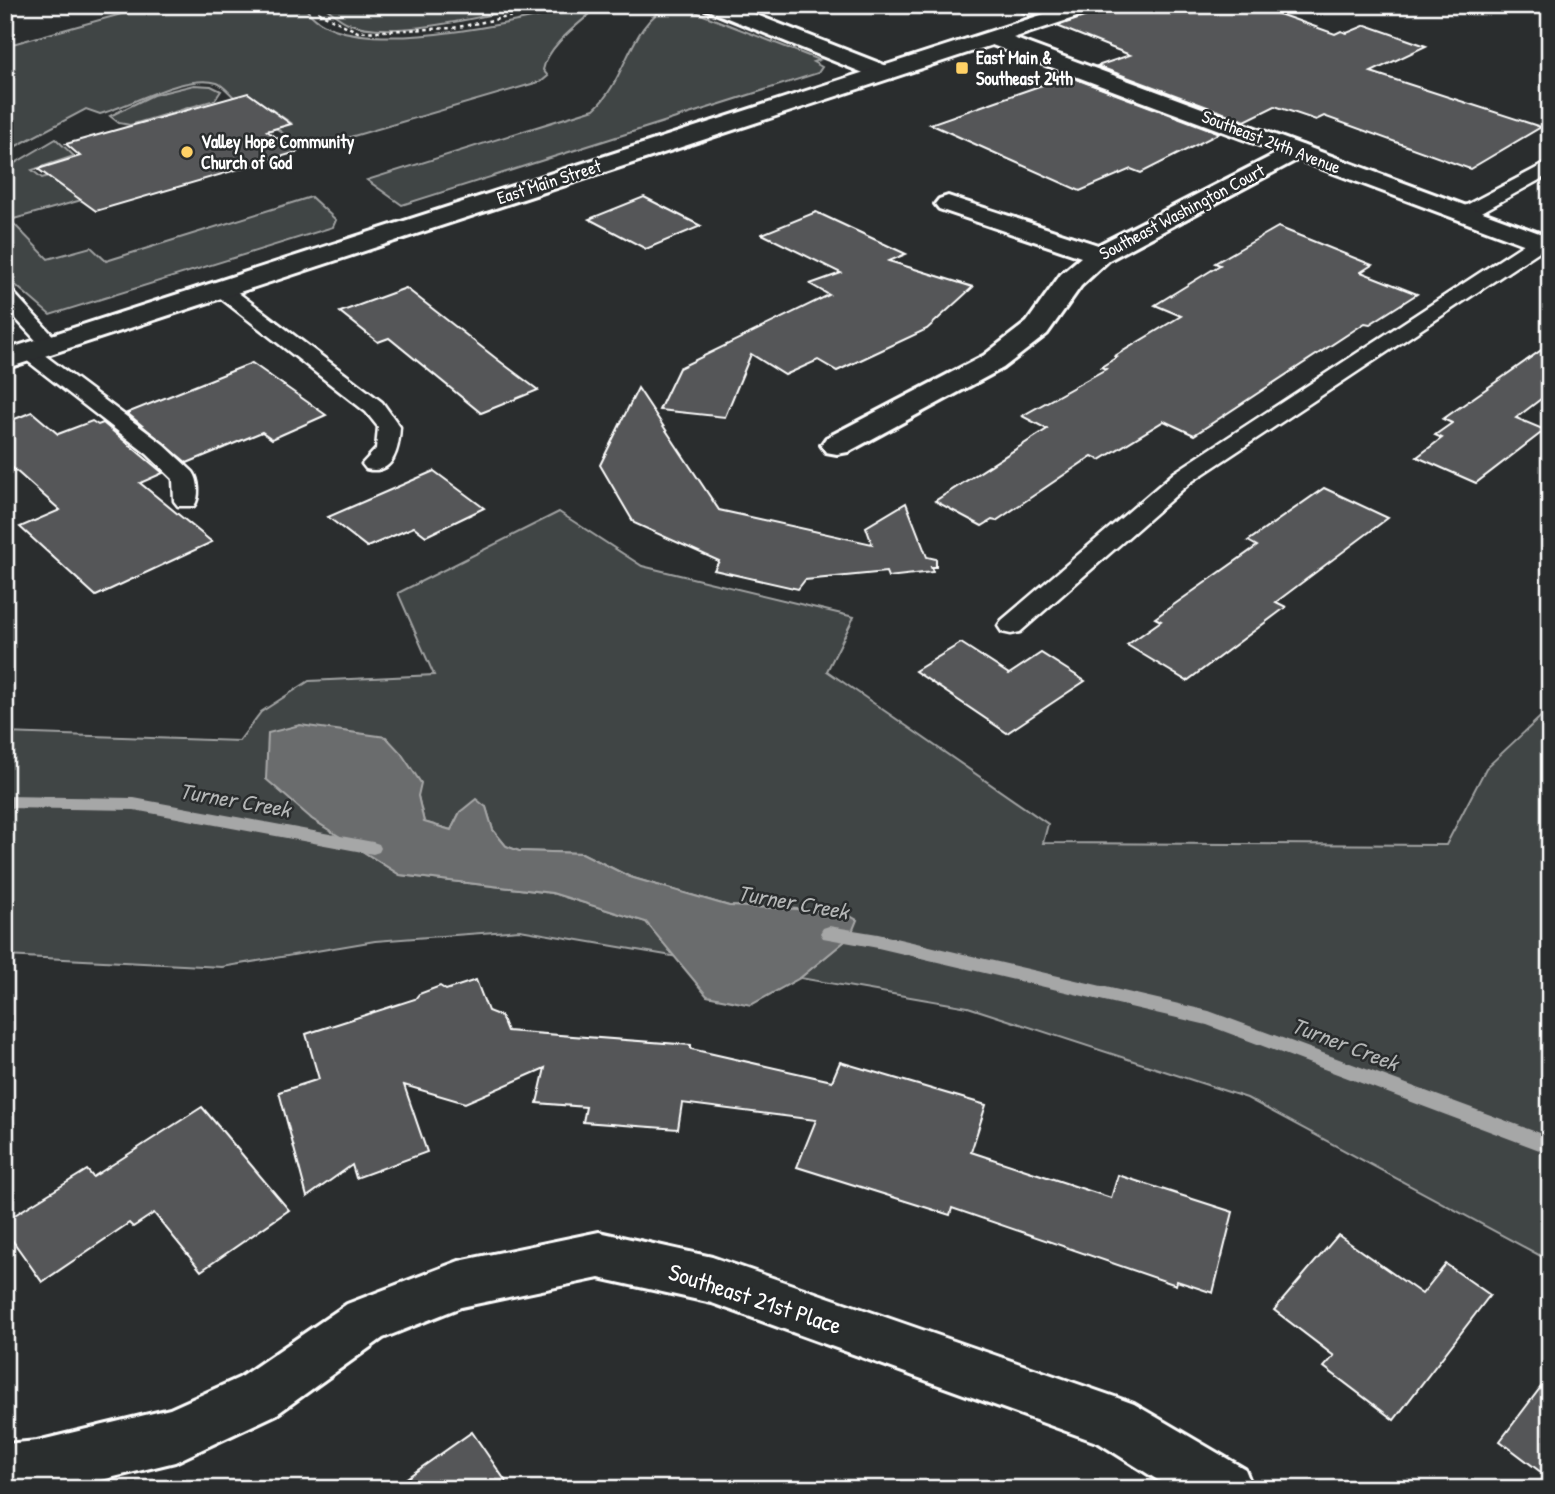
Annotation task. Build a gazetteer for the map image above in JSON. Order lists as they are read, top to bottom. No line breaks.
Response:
{"streets":{"street":["Southeast 24th Avenue","East Main Street","Southeast Washington Court","Southeast 21st Place"]},"crossings":[["Southeast 24th Avenue","East Main Street"],["Southeast 24th Avenue","Southeast Washington Court"]],"water":["Turner Creek"],"places":{"transit":["East Main & Southeast 24th"],"other":["Valley Hope Community Church of God"]}}
